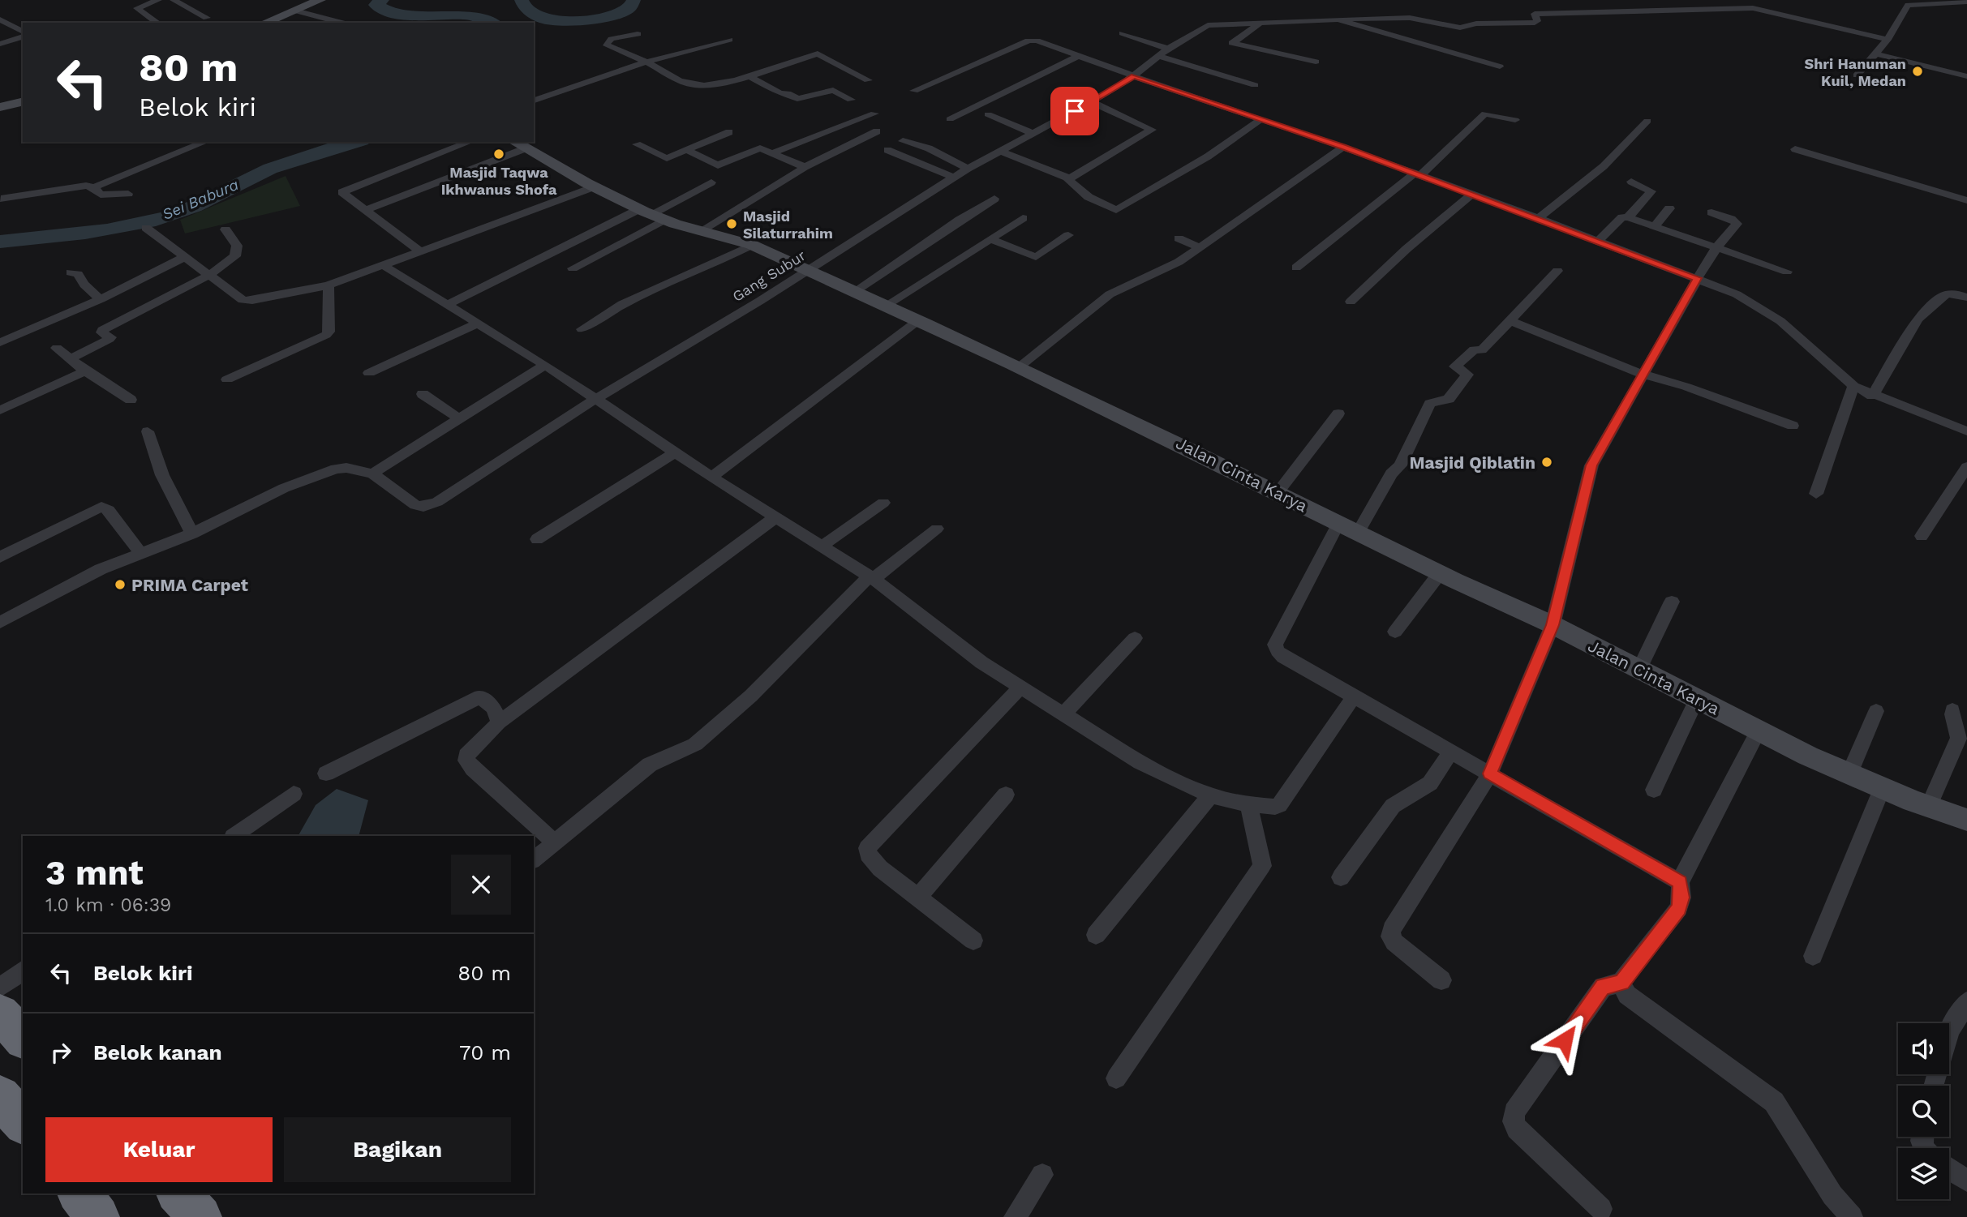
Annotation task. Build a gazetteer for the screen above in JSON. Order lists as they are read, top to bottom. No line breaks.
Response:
{"streets":{"street":["Gang Subur","Jalan Cinta Karya"]},"crossings":[["Gang Subur","Jalan Cinta Karya"]],"water":["Sei Babura"],"places":["Shri Hanuman Kuil, Medan","Masjid Taqwa Ikhwanus Shofa","Masjid Silaturrahim","Masjid Qiblatin","PRIMA Carpet"],"page":{"turn":["80 m","Belok kiri"],"heading":["3 mnt","1.0 km · 06:39"],"list":[{"name":"Belok kiri","value":"80 m"},{"name":"Belok kanan","value":"70 m"}],"buttons":["Keluar","Bagikan"]}}
